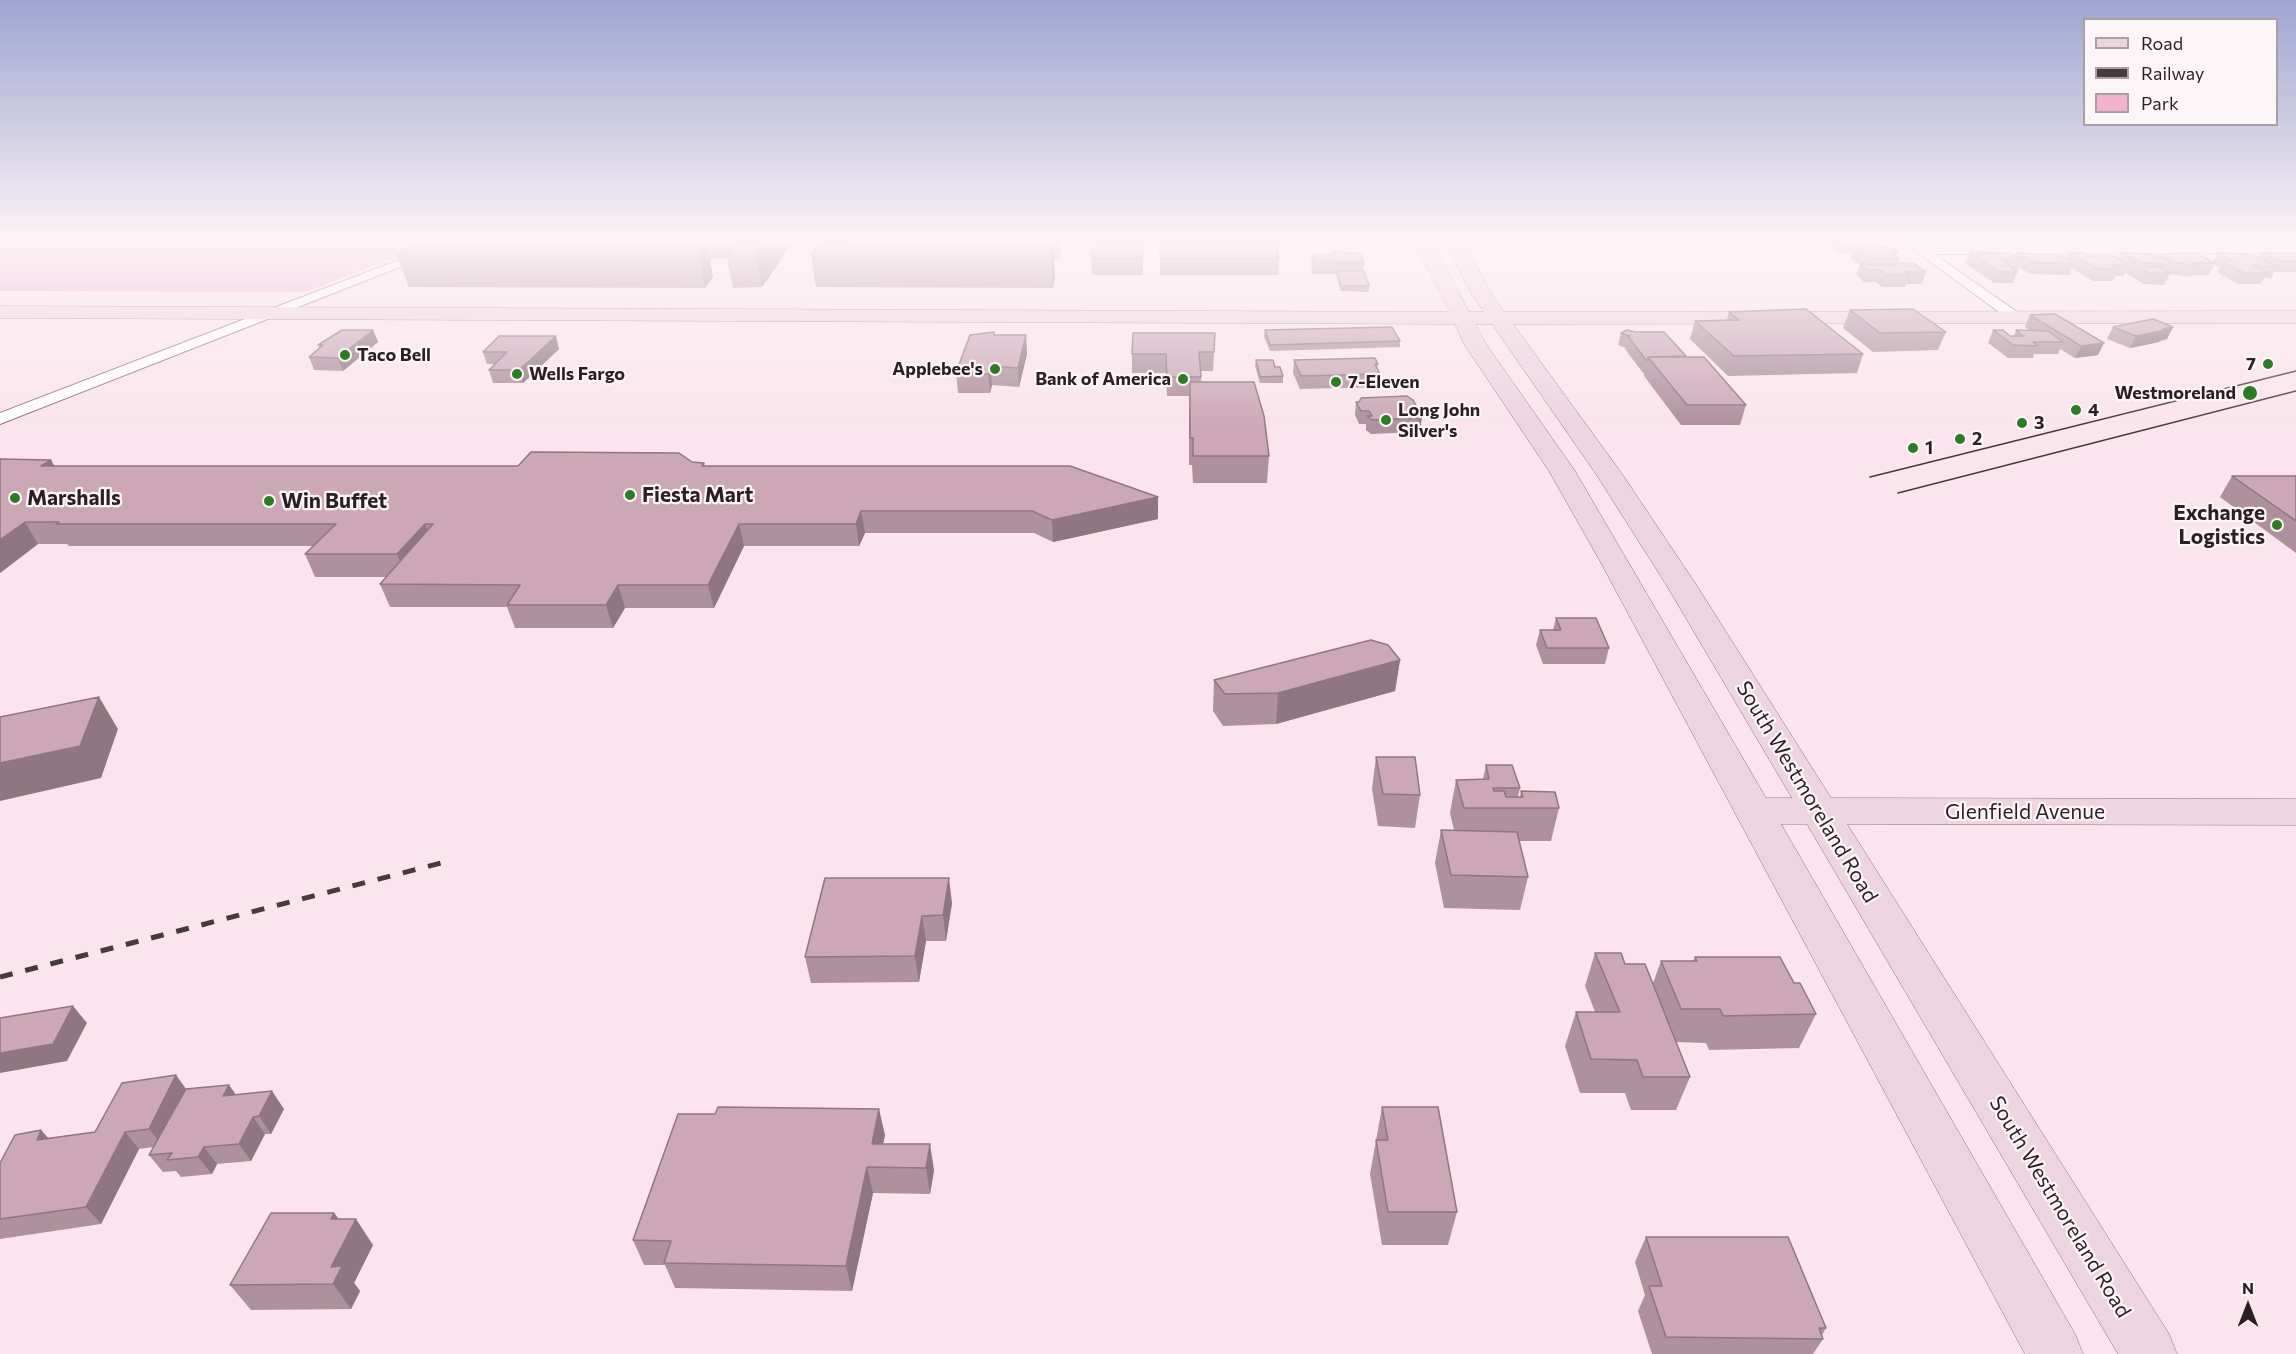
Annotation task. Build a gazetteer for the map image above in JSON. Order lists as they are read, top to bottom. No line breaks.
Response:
{"streets":{"main road":["South Westmoreland Road","Glenfield Avenue"]},"crossings":[["South Westmoreland Road","Glenfield Avenue"]],"places":["Taco Bell","7","Applebee's","Wells Fargo","Bank of America","7-Eleven","Westmoreland","4","Long John Silver's","3","2","1","Fiesta Mart","Marshalls","Win Buffet","Exchange Logistics"],"legend":["Road","Railway","Park"],"north":"top"}
